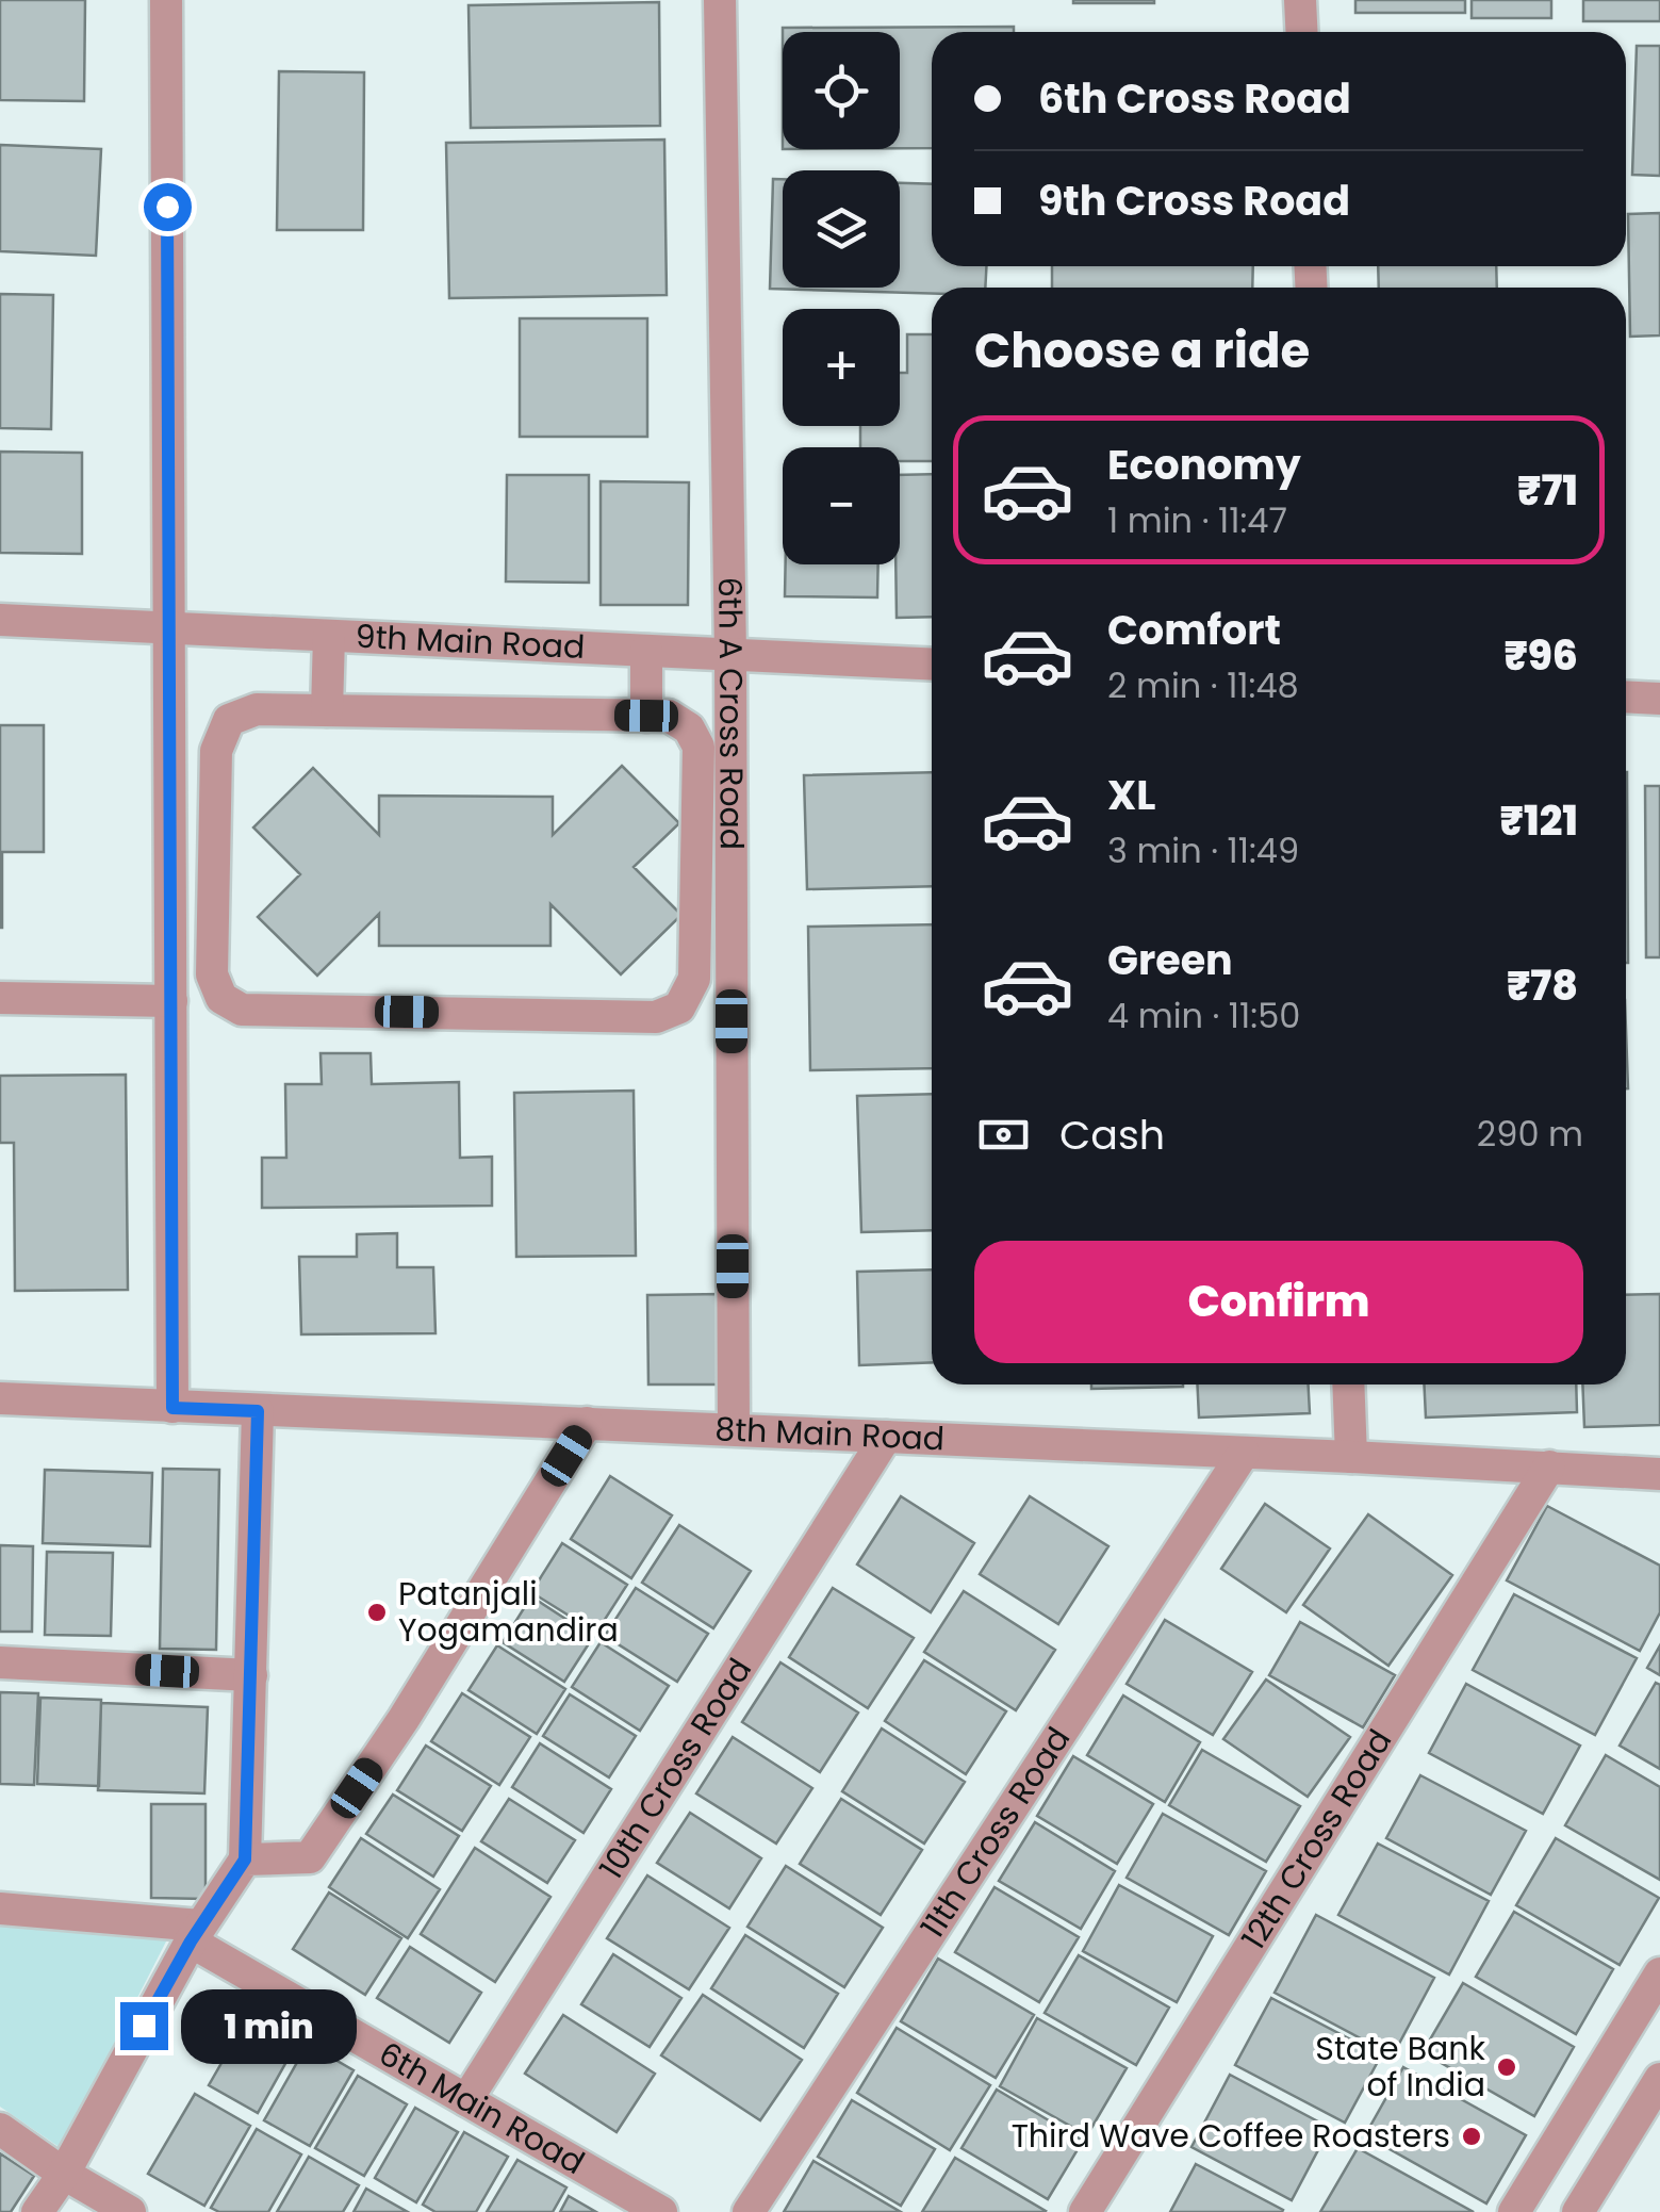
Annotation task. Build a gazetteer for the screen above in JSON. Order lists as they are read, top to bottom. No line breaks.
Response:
{"streets":{"street":["9th Main Road","6th A Cross Road","8th Main Road","10th Cross Road","11th Cross Road","12th Cross Road","6th Main Road"]},"crossings":[["9th Main Road","6th A Cross Road"],["6th A Cross Road","8th Main Road"],["8th Main Road","10th Cross Road"],["8th Main Road","11th Cross Road"],["8th Main Road","12th Cross Road"],["10th Cross Road","6th Main Road"]],"places":["Patanjali Yogamandira","State Bank of India","Third Wave Coffee Roasters"],"page":{"map_buttons":["+","−"],"banner":["6th Cross Road","9th Cross Road"],"heading":"Choose a ride","list":[{"name":"Economy","note":"1 min · 11:47","value":"₹71"},{"name":"Comfort","note":"2 min · 11:48","value":"₹96"},{"name":"XL","note":"3 min · 11:49","value":"₹121"},{"name":"Green","note":"4 min · 11:50","value":"₹78"}],"pay":["Cash","290 m"],"buttons":"Confirm","bubble":"1 min"}}
